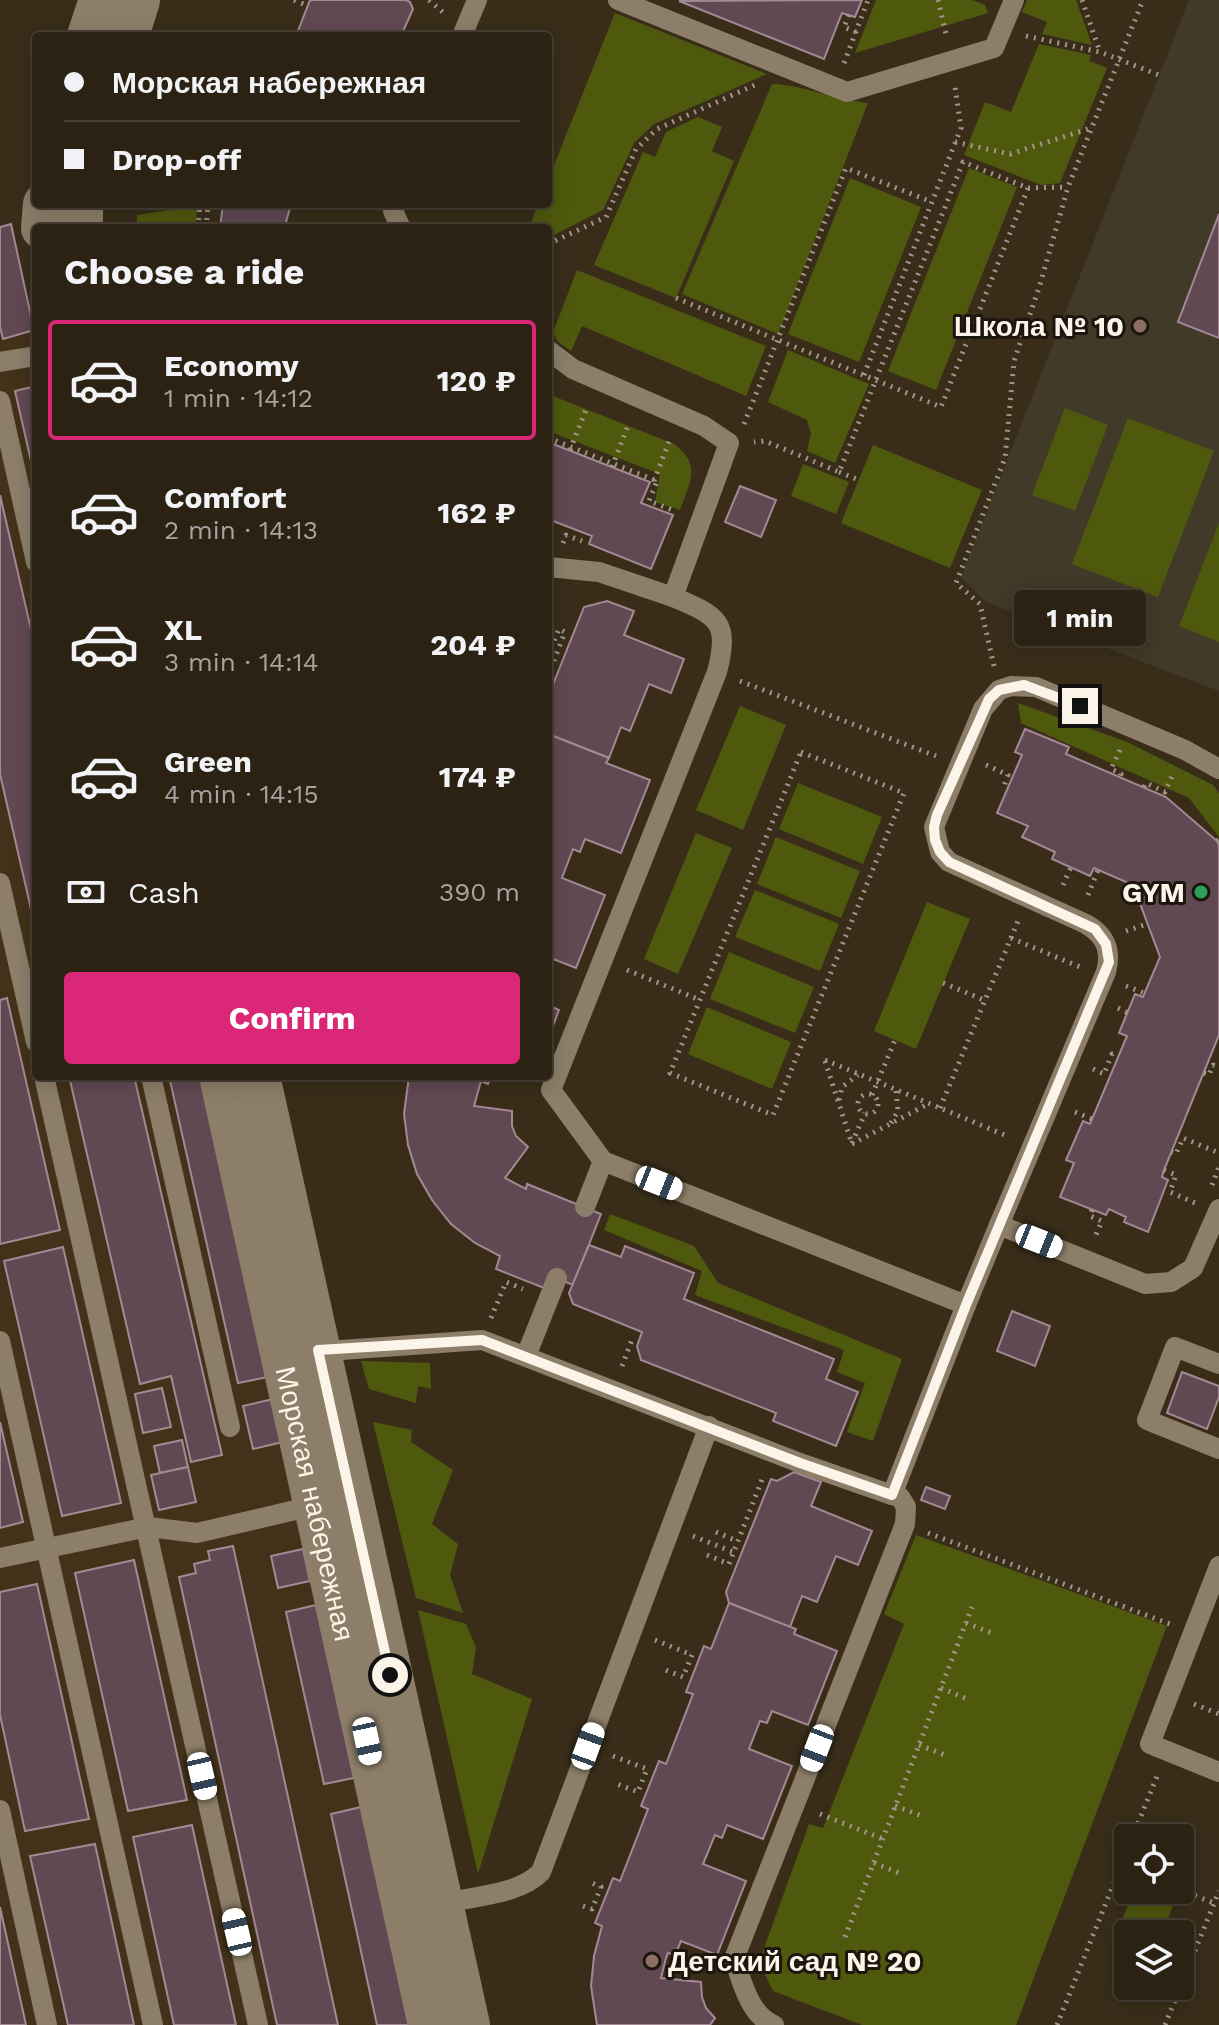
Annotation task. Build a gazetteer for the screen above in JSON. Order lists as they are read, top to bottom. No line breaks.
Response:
{"streets":{"street":["Морская набережная"]},"places":["Школа № 10","GYM","Детский сад № 20"],"page":{"banner":["Морская набережная","Drop-off"],"heading":"Choose a ride","list":[{"name":"Economy","note":"1 min · 14:12","value":"120 ₽"},{"name":"Comfort","note":"2 min · 14:13","value":"162 ₽"},{"name":"XL","note":"3 min · 14:14","value":"204 ₽"},{"name":"Green","note":"4 min · 14:15","value":"174 ₽"}],"bubble":"1 min","pay":["Cash","390 m"],"buttons":"Confirm"}}
